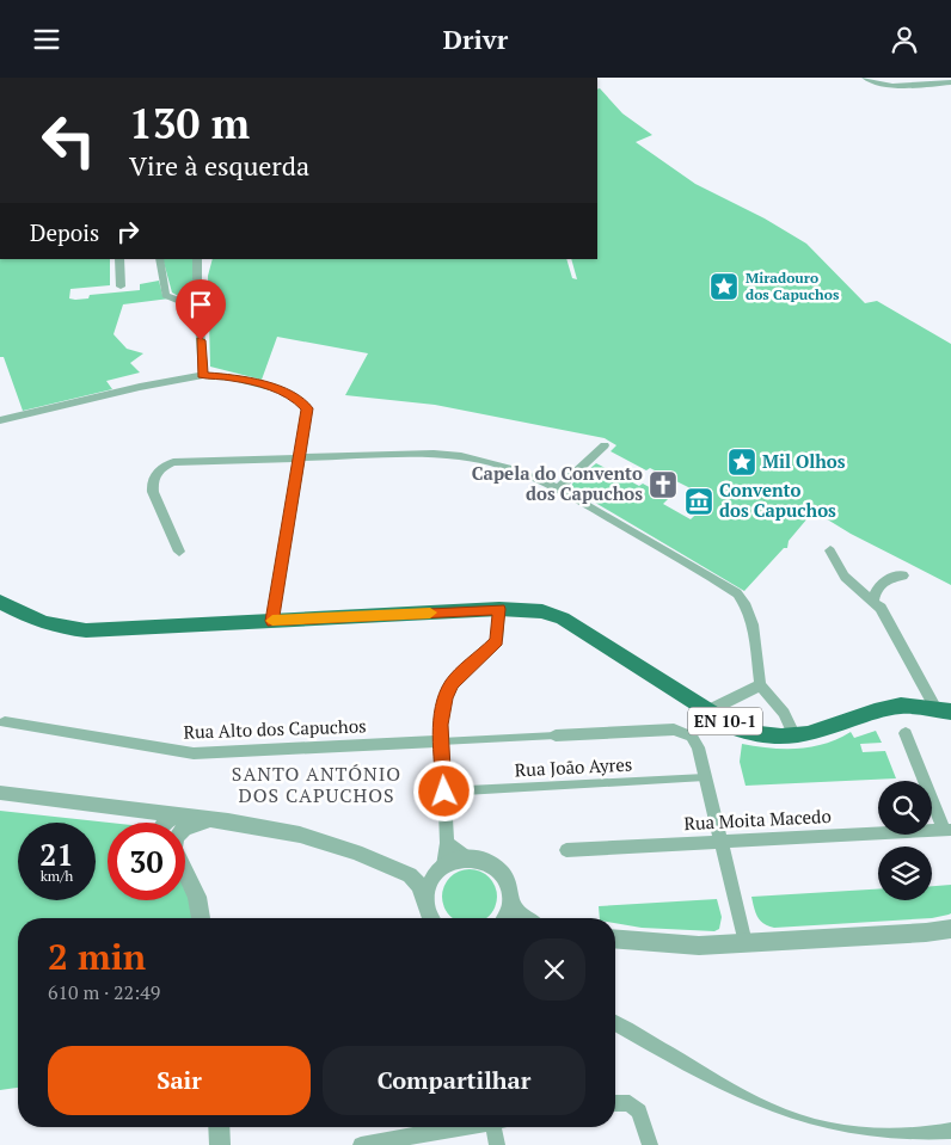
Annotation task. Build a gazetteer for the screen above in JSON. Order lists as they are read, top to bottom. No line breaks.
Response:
{"streets":{"main road":["EN 10-1"],"street":["Rua Alto dos Capuchos","Rua João Ayres","Rua Moita Macedo"]},"districts":["SANTO ANTÓNIO DOS CAPUCHOS"],"places":{"place":["Miradouro dos Capuchos","Mil Olhos"],"church":["Capela do Convento dos Capuchos"],"museum":["Convento dos Capuchos"]},"page":{"header":"Drivr","turn":["130 m","Vire à esquerda"],"then":"Depois","speed":"21 km/h","limit":"30","heading":["2 min","610 m · 22:49"],"buttons":["Sair","Compartilhar"]}}
